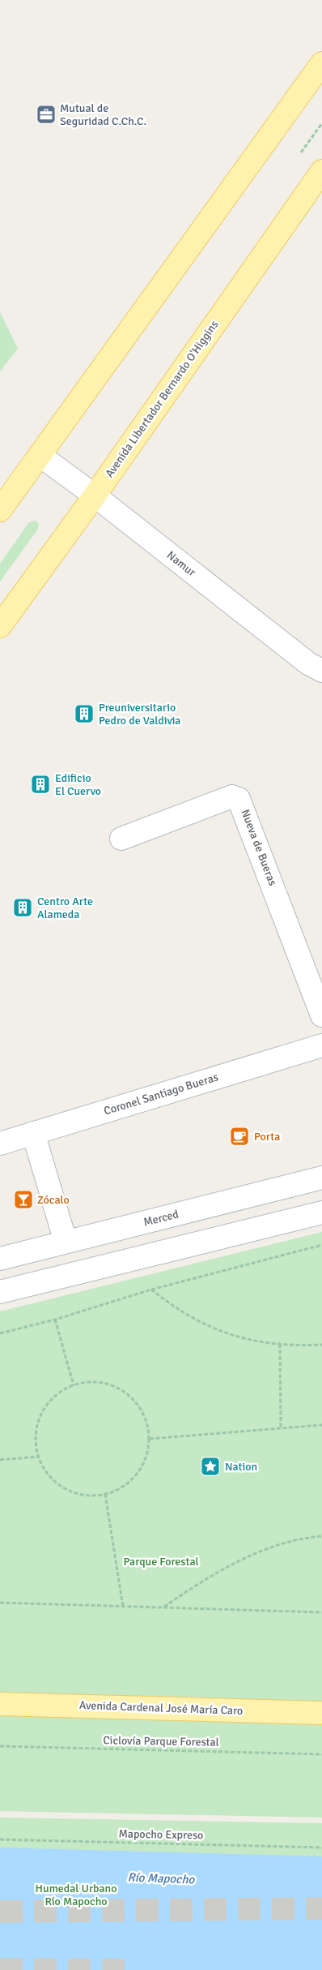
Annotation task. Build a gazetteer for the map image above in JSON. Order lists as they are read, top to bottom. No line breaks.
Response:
{"streets":{"main road":["Avenida Libertador Bernardo O'Higgins","Avenida Cardenal José María Caro"],"street":["Namur","Nueva de Bueras","Coronel Santiago Bueras","Merced"],"path":["Ciclovía Parque Forestal","Mapocho Expreso"]},"crossings":[["Avenida Libertador Bernardo O'Higgins","Namur"]],"water":["Río Mapocho"],"parks":["Parque Forestal","Humedal Urbano Río Mapocho"],"places":{"office":["Mutual de Seguridad C.Ch.C."],"building":["Preuniversitario Pedro de Valdivia","Edificio El Cuervo","Centro Arte Alameda"],"cafe":["Porta"],"bar":["Zócalo"],"place":["Nation"]}}
